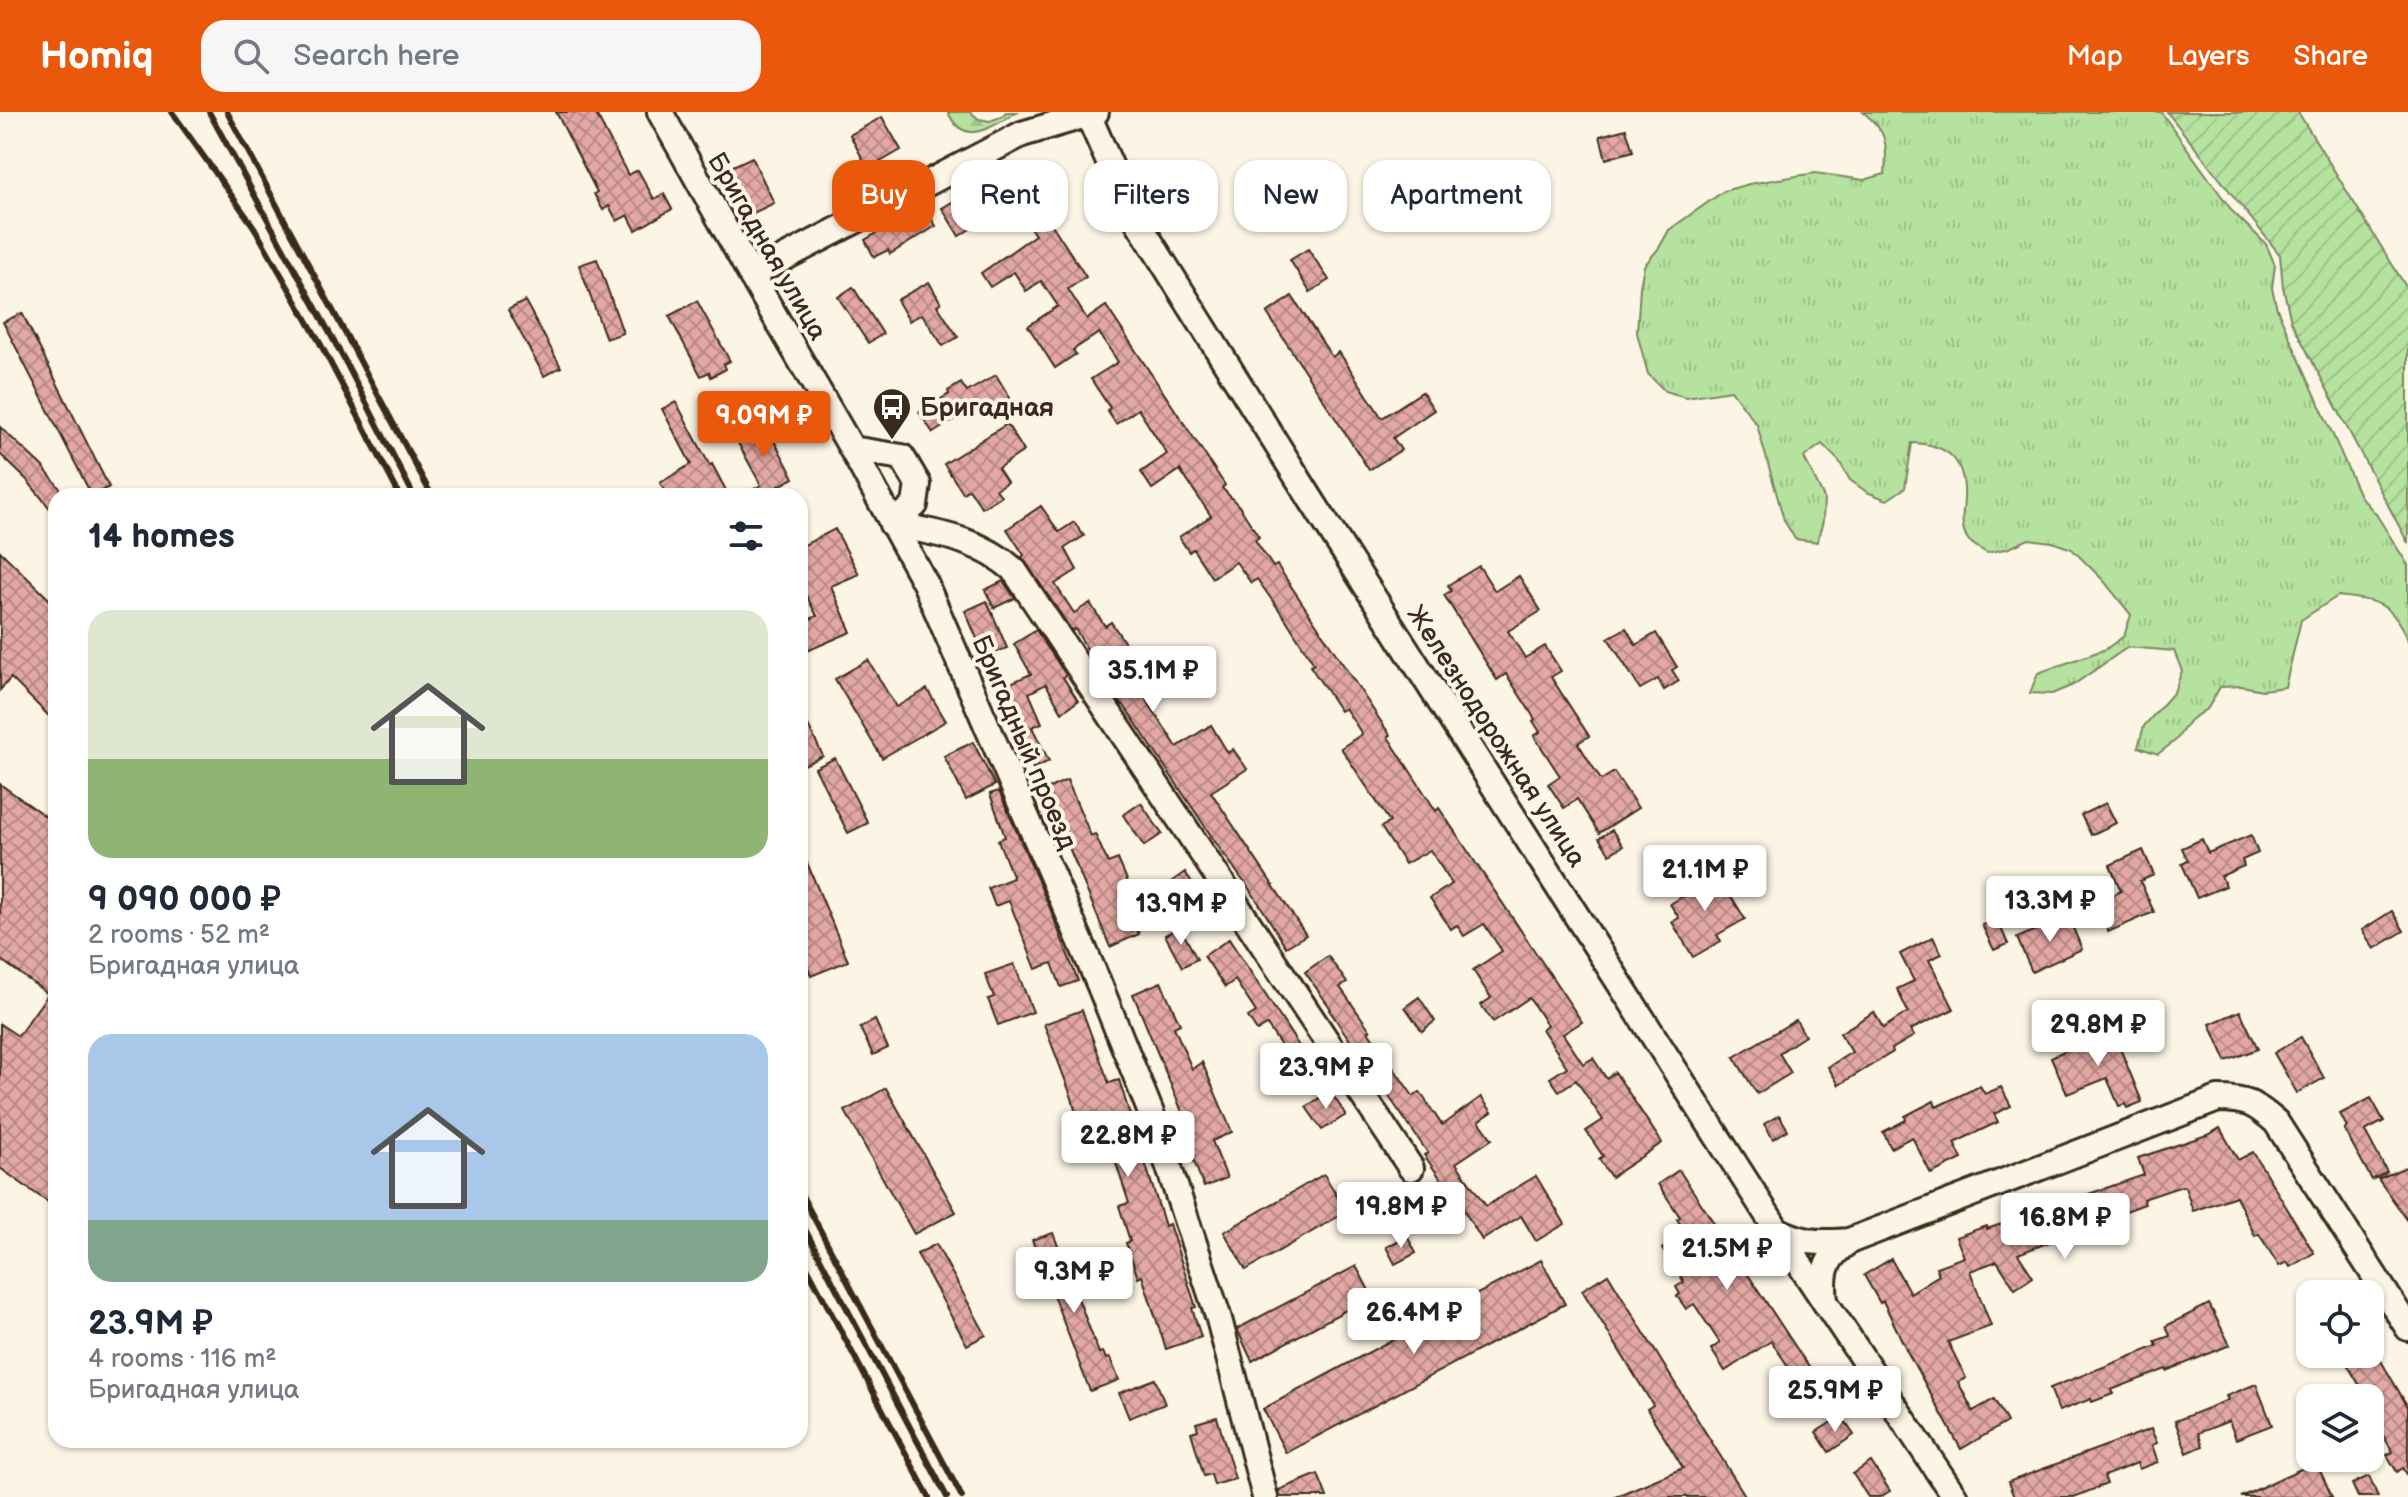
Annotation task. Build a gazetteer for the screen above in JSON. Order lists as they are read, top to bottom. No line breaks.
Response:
{"streets":{"street":["Бригадная улица","Железнодорожная улица","Бригадный проезд"]},"crossings":[["Бригадная улица","Бригадный проезд"]],"places":{"bus stop":["Бригадная"]},"page":{"header":"Homiq","search":"Search here","nav":["Map","Layers","Share"],"chip":["Buy","Rent","Filters","New","Apartment"],"price":["9.09M ₽","35.1M ₽","21.1M ₽","13.3M ₽","13.9M ₽","29.8M ₽","23.9M ₽","22.8M ₽","19.8M ₽","16.8M ₽","21.5M ₽","9.3M ₽","26.4M ₽","25.9M ₽"],"heading":"14 homes","list":[{"name":"9 090 000 ₽","note":"2 rooms · 52 m² · Бригадная улица"},{"name":"23.9M ₽","note":"4 rooms · 116 m² · Бригадная улица"}]}}
